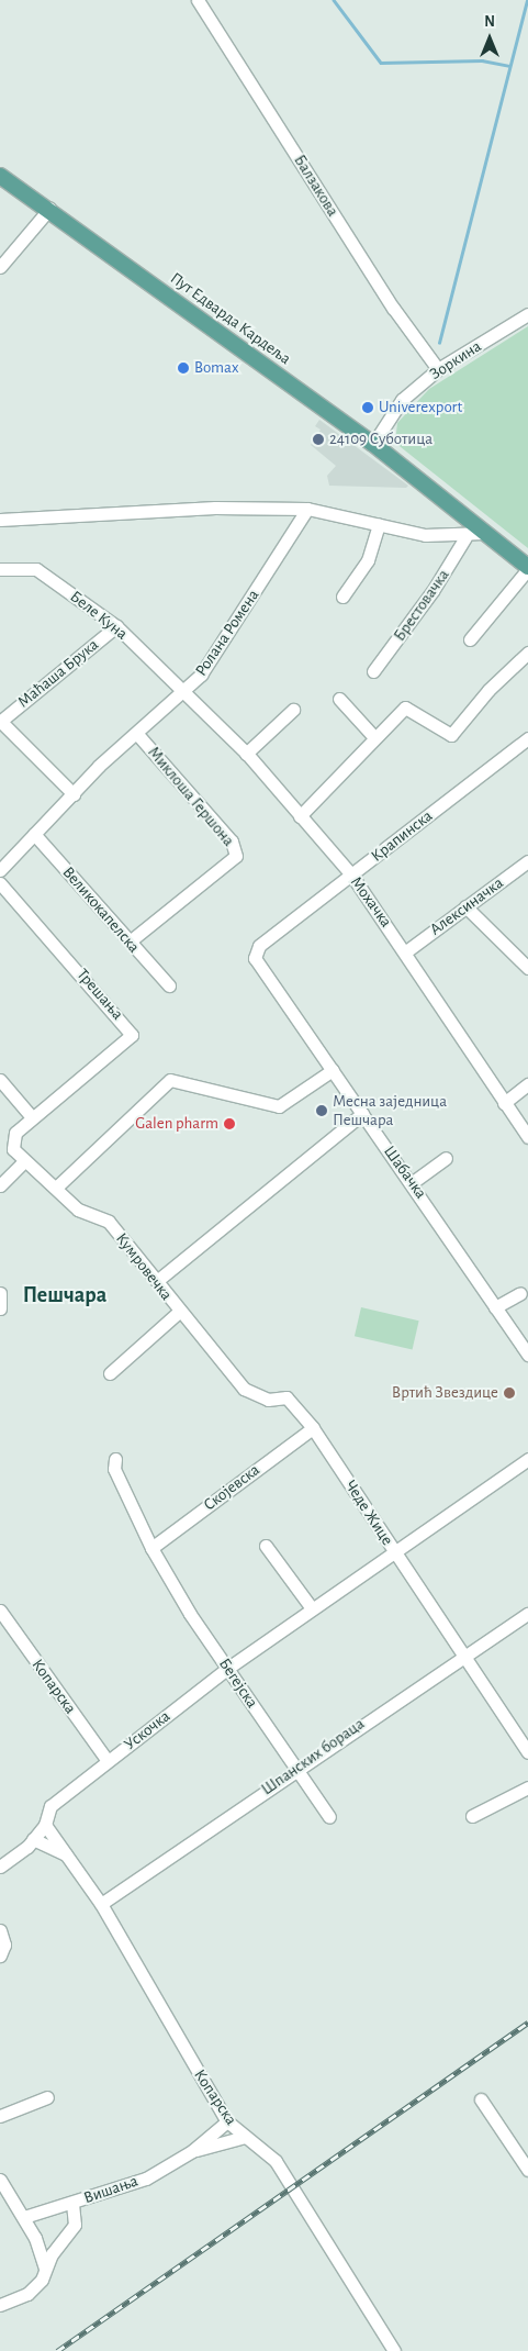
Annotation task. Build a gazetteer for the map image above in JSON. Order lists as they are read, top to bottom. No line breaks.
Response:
{"streets":{"main road":["Пут Едварда Кардеља"],"street":["Балзакова","Зоркина","Брестовачка","Беле Куна","Ролана Ромена","Маћаша Брука","Миклоша Гершона","Крапинска","Мохачка","Алексиначка","Великокапелска","Трешања","Шабачка","Кумровечка","Скојевска","Чеде Жице","Бегејска","Копарска","Ускочка","Шпанских бораца","Вишања"]},"crossings":[["Балзакова","Зоркина"],["Пут Едварда Кардеља","Зоркина"],["Беле Куна","Ролана Ромена"],["Беле Куна","Маћаша Брука"],["Беле Куна","Мохачка"],["Ролана Ромена","Миклоша Гершона"],["Ролана Ромена","Мохачка"],["Ролана Ромена","Великокапелска"],["Миклоша Гершона","Великокапелска"],["Крапинска","Мохачка"],["Крапинска","Шабачка"],["Мохачка","Алексиначка"],["Трешања","Кумровечка"],["Кумровечка","Чеде Жице"],["Скојевска","Чеде Жице"],["Скојевска","Бегејска"],["Чеде Жице","Ускочка"],["Чеде Жице","Шпанских бораца"],["Бегејска","Ускочка"],["Бегејска","Шпанских бораца"],["Копарска","Ускочка"],["Копарска","Шпанских бораца"],["Копарска","Вишања"]],"districts":["Пешчара"],"places":["Bomax","Univerexport","24109 Суботица","Месна заједница Пешчара","Galen pharm","Вртић Звездице"],"north":"top"}
